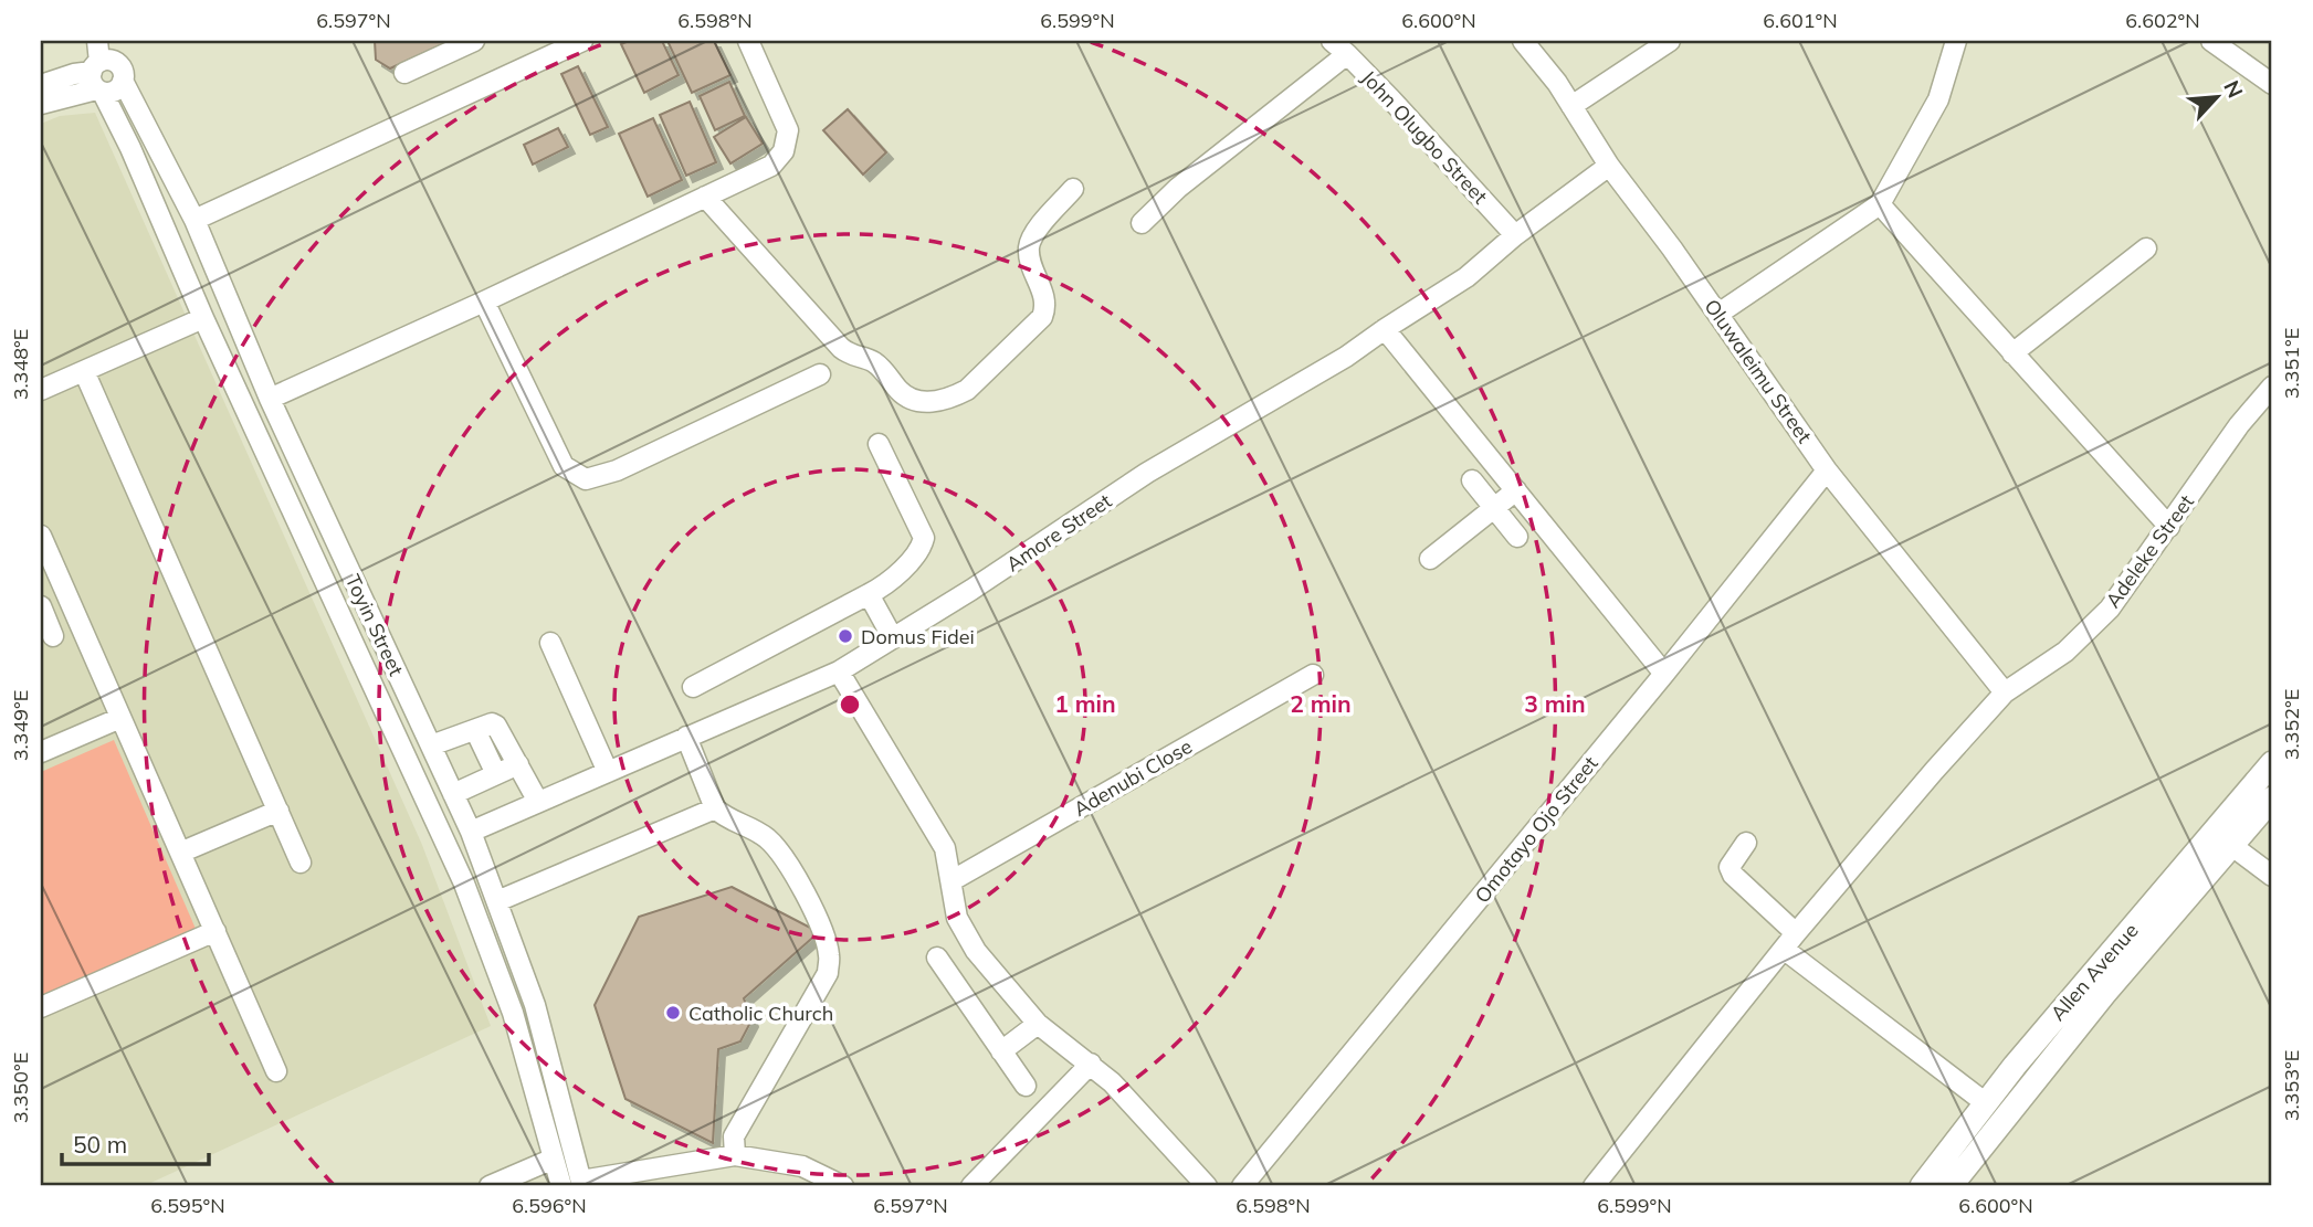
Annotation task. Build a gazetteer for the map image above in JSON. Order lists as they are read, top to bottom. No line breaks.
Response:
{"streets":{"main road":["Allen Avenue"],"street":["John Olugbo Street","Oluwaleimu Street","Amore Street","Adeleke Street","Toyin Street","Adenubi Close","Omotayo Ojo Street"]},"crossings":[["John Olugbo Street","Amore Street"],["Oluwaleimu Street","Amore Street"],["Oluwaleimu Street","Adeleke Street"],["Oluwaleimu Street","Omotayo Ojo Street"],["Amore Street","Toyin Street"]],"places":["Domus Fidei","Catholic Church"],"scale_bar":"50 m","north":"top right","coordinates":["6.597°N","6.598°N","6.599°N","6.600°N","6.601°N","6.602°N","3.351°E","3.348°E","3.352°E","3.349°E","3.353°E","3.350°E","6.595°N","6.596°N"],"rings":["1 min","2 min","3 min"]}
